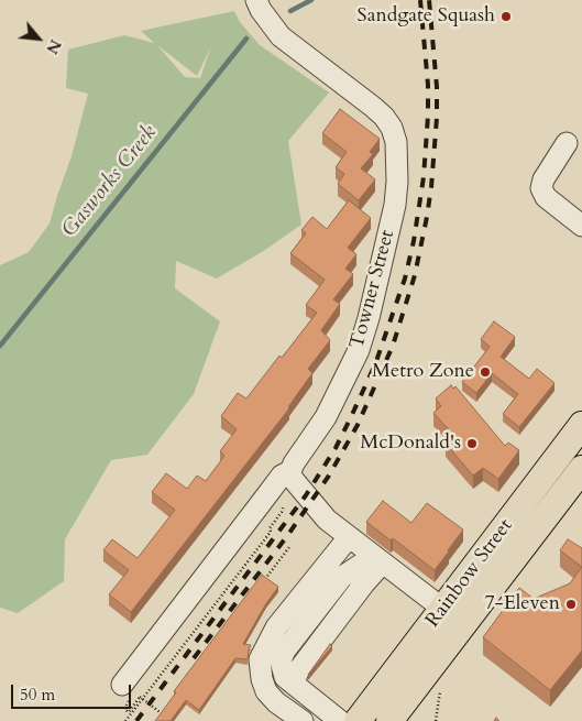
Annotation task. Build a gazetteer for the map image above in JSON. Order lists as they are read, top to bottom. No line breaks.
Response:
{"streets":{"main road":["Rainbow Street"],"street":["Towner Street"]},"water":["Gasworks Creek"],"places":["Sandgate Squash","Metro Zone","McDonald's","7-Eleven"],"scale_bar":"50 m","north":"bottom right"}
